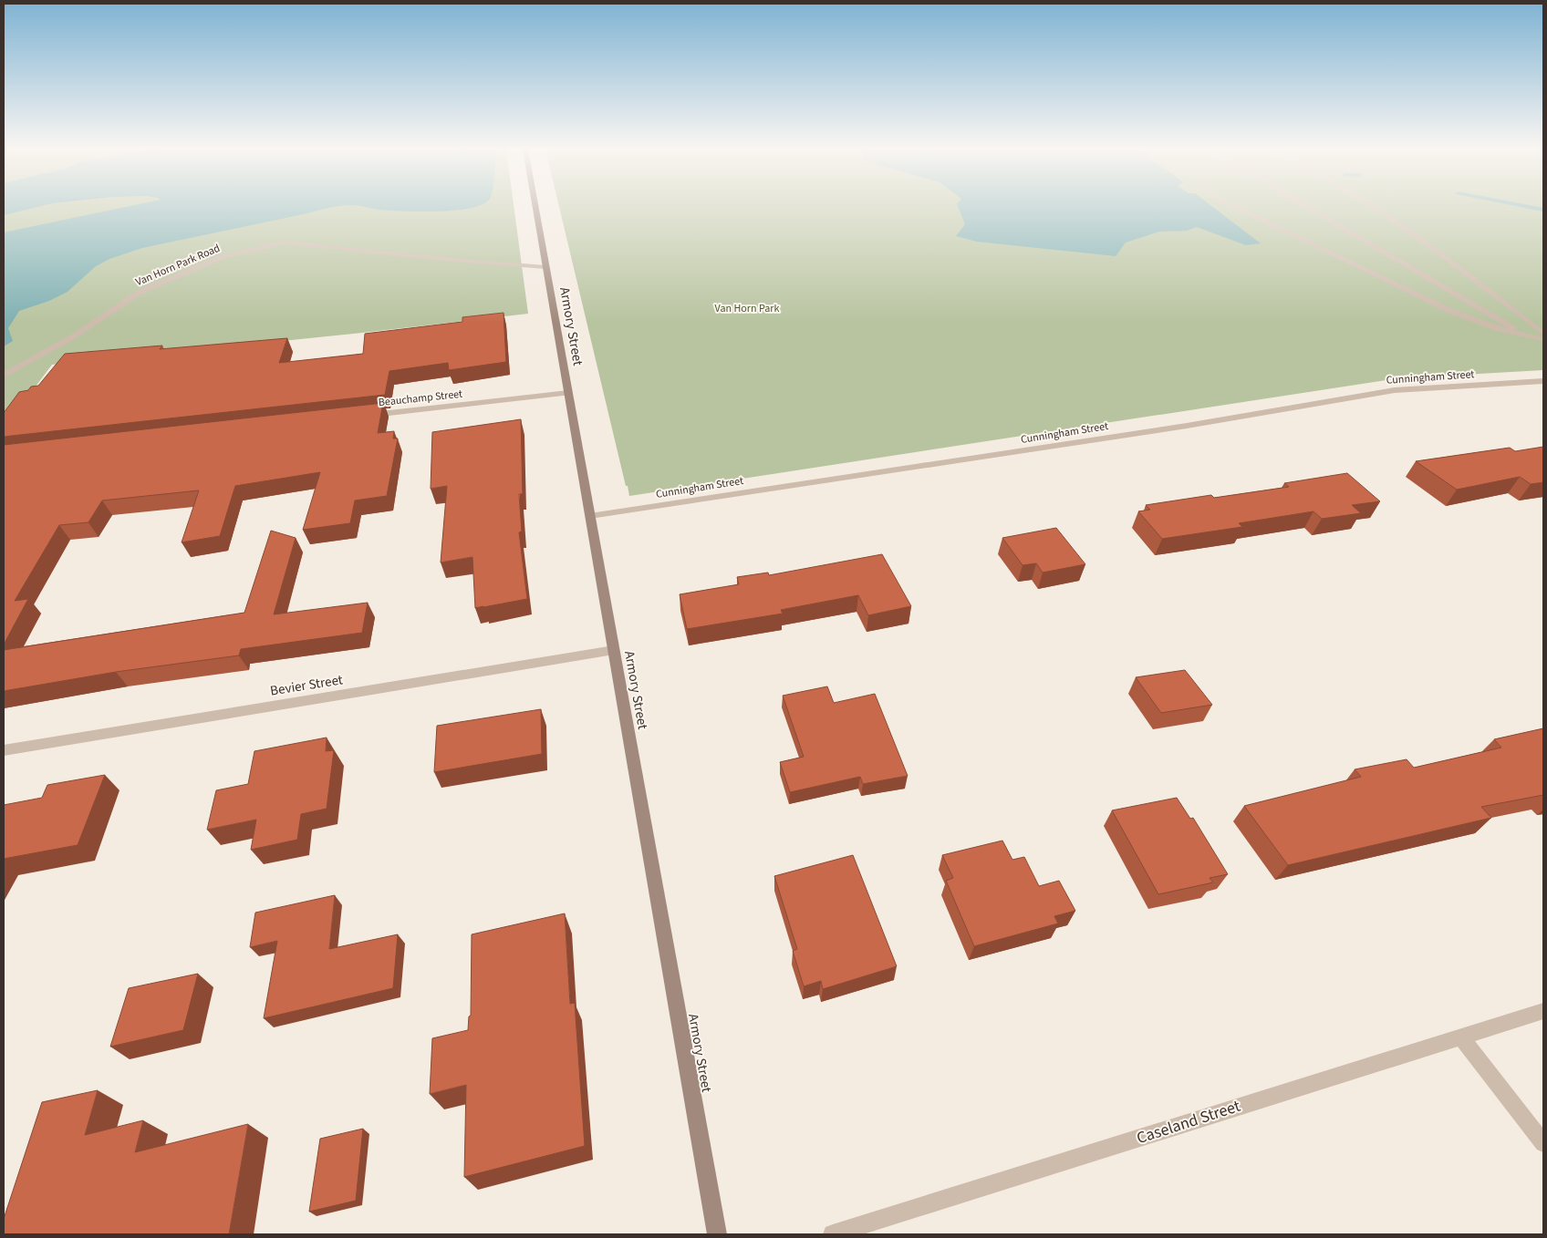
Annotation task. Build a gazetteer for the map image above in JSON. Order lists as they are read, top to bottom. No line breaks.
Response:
{"streets":{"main road":["Armory Street"],"street":["Van Horn Park Road","Cunningham Street","Beauchamp Street","Bevier Street","Caseland Street"]},"crossings":[["Van Horn Park Road","Armory Street"],["Armory Street","Cunningham Street"],["Armory Street","Beauchamp Street"],["Armory Street","Bevier Street"]],"parks":["Van Horn Park"]}
